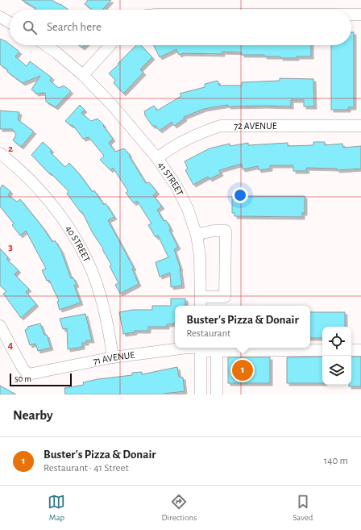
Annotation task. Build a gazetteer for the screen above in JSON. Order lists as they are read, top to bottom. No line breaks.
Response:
{"streets":{"street":["72 AVENUE","41 STREET","40 STREET","71 AVENUE"]},"crossings":[["72 AVENUE","41 STREET"],["40 STREET","71 AVENUE"]],"scale_bar":"50 m","page":{"search":"Search here","popup":["Buster's Pizza & Donair","Restaurant"],"pins":"1","scale":"50 m","heading":"Nearby","list":[{"mark":"1","name":"Buster's Pizza & Donair","note":"Restaurant · 41 Street","value":"140 m"}],"nav":["Map","Directions","Saved"]},"grid":{"rows":["2","3","4"]}}
